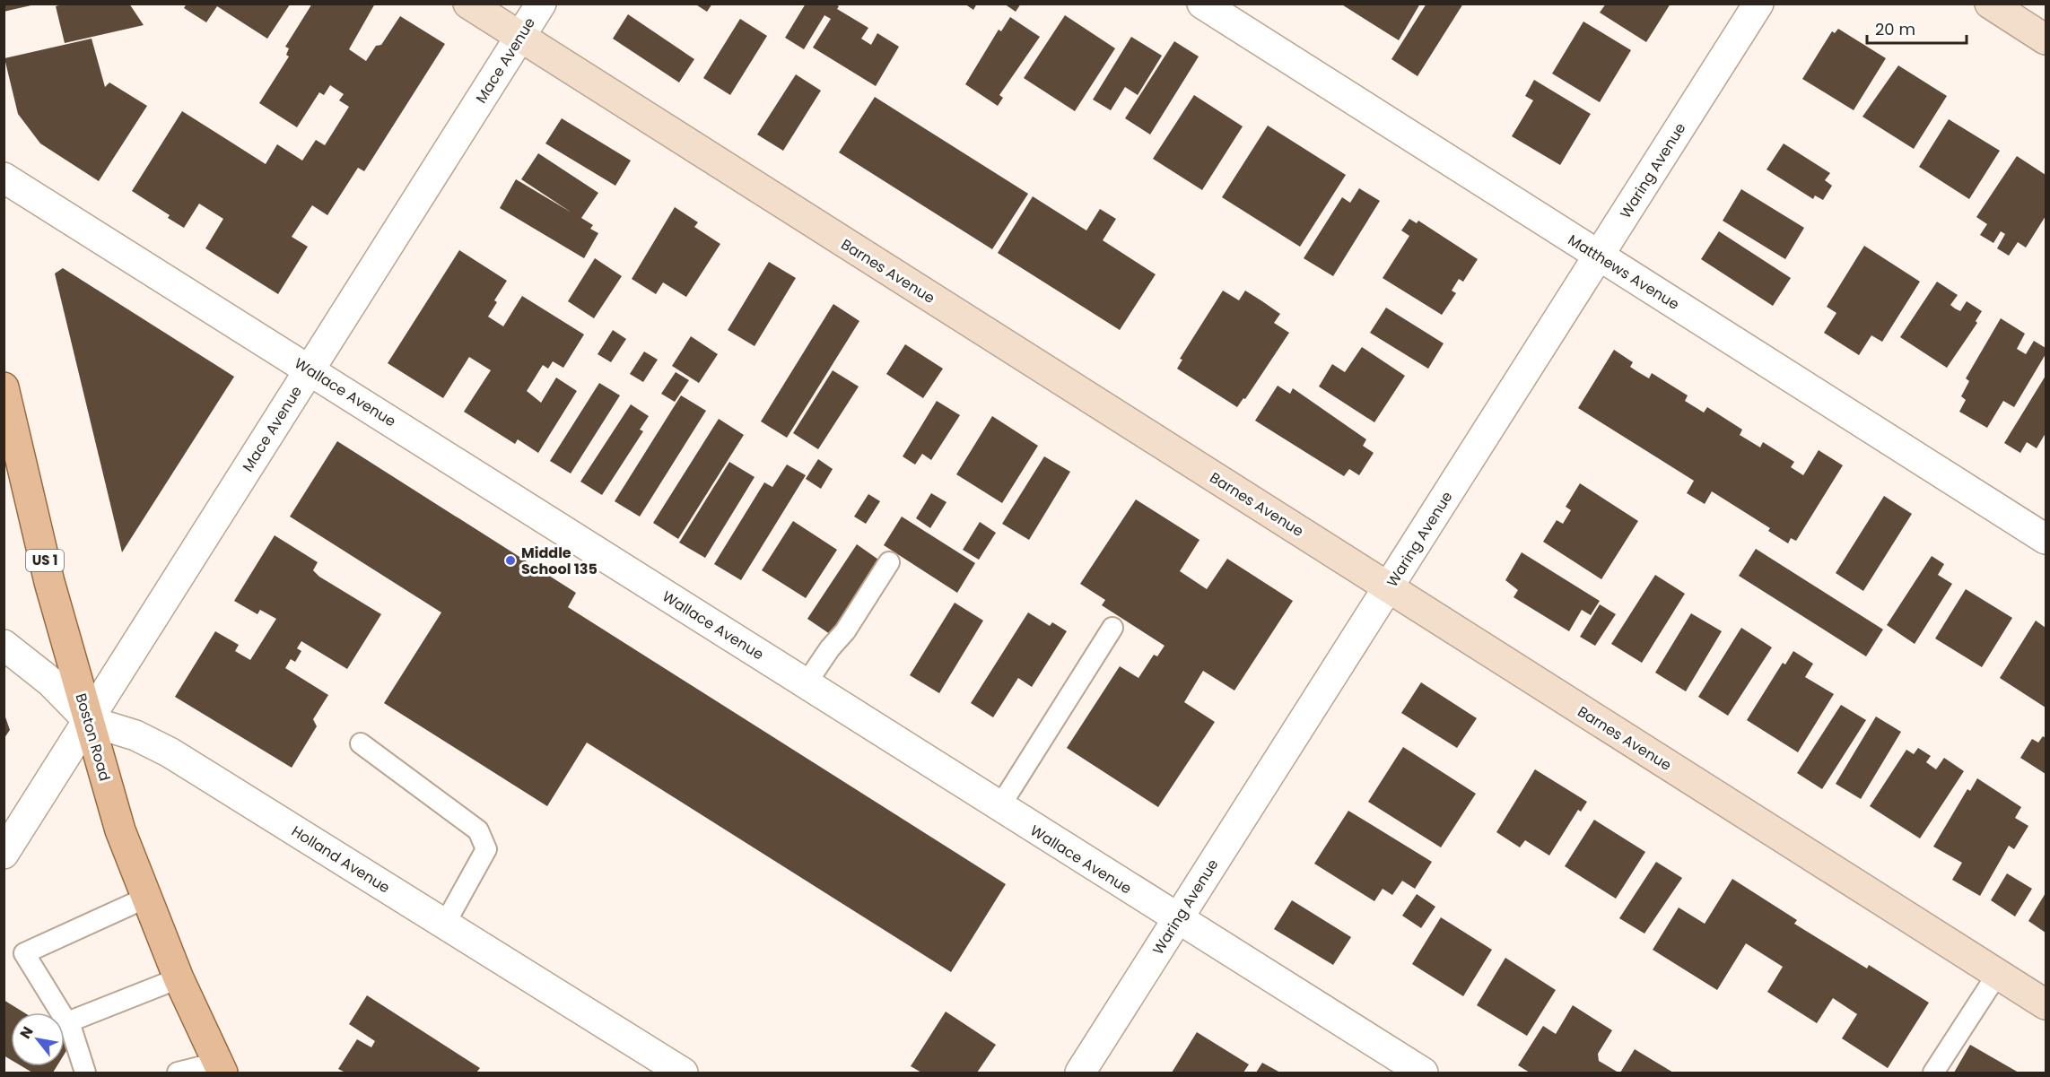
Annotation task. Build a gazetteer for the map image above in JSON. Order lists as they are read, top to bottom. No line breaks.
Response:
{"streets":{"main road":["US 1","Boston Road"],"street":["Mace Avenue","Waring Avenue","Barnes Avenue","Matthews Avenue","Wallace Avenue","Holland Avenue"]},"crossings":[["Mace Avenue","Barnes Avenue"],["Mace Avenue","Wallace Avenue"],["Mace Avenue","Boston Road"],["Mace Avenue","Holland Avenue"],["Waring Avenue","Barnes Avenue"],["Waring Avenue","Matthews Avenue"],["Waring Avenue","Wallace Avenue"],["Boston Road","Holland Avenue"]],"places":["Middle School 135"],"scale_bar":"20 m","north":"top left"}
